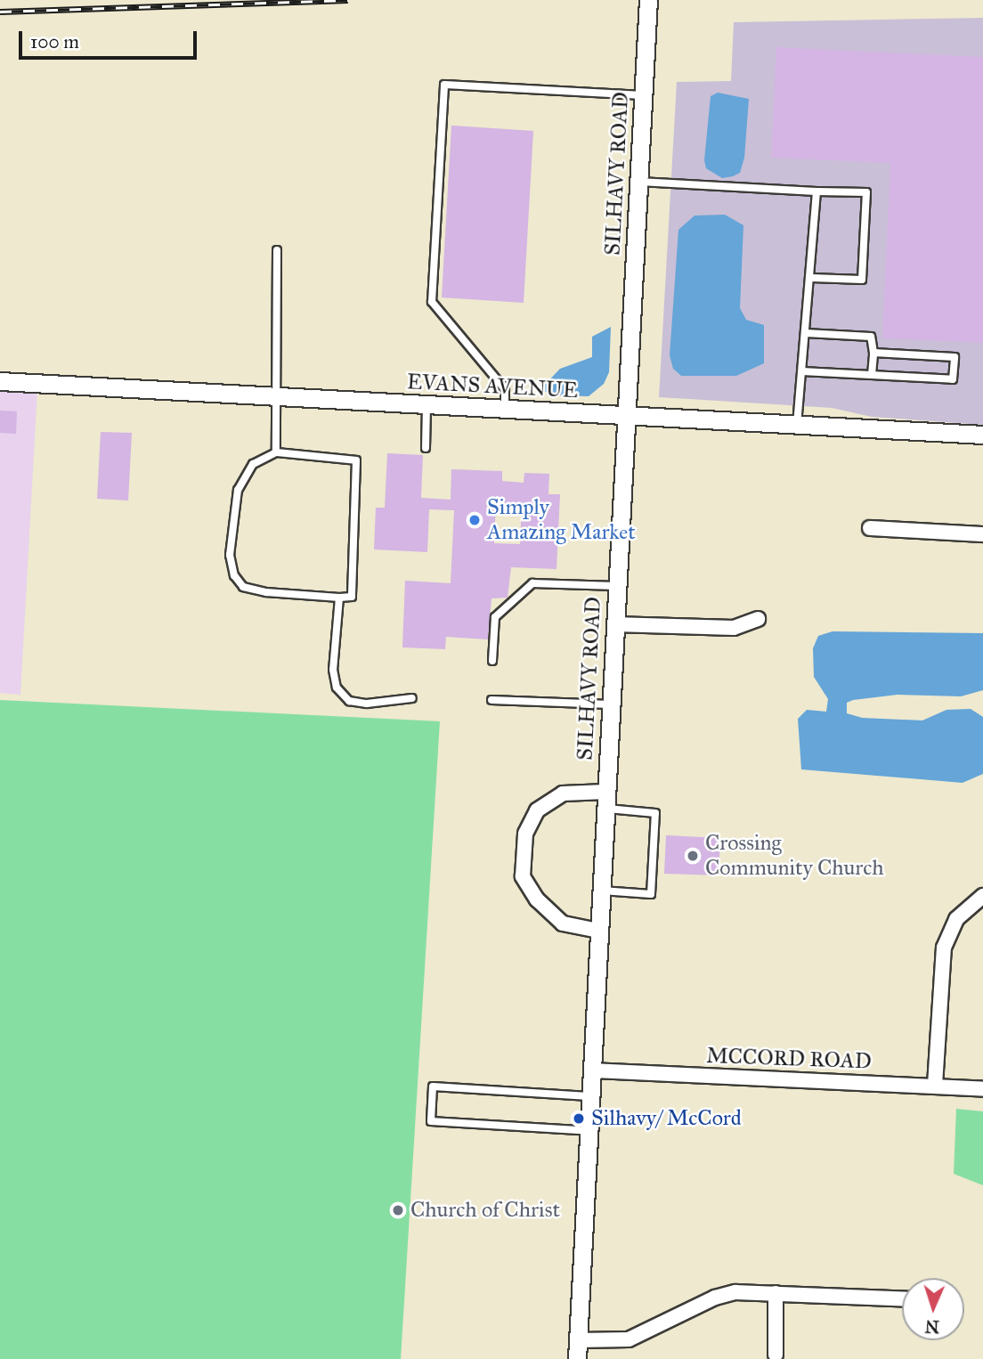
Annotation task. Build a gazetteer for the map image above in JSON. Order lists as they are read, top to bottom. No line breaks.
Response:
{"streets":{"street":["SILHAVY ROAD","EVANS AVENUE","MCCORD ROAD"]},"crossings":[["SILHAVY ROAD","EVANS AVENUE"],["SILHAVY ROAD","MCCORD ROAD"]],"places":["Simply Amazing Market","Crossing Community Church","Silhavy/ McCord","Church of Christ"],"scale_bar":"100 m","north":"bottom"}
